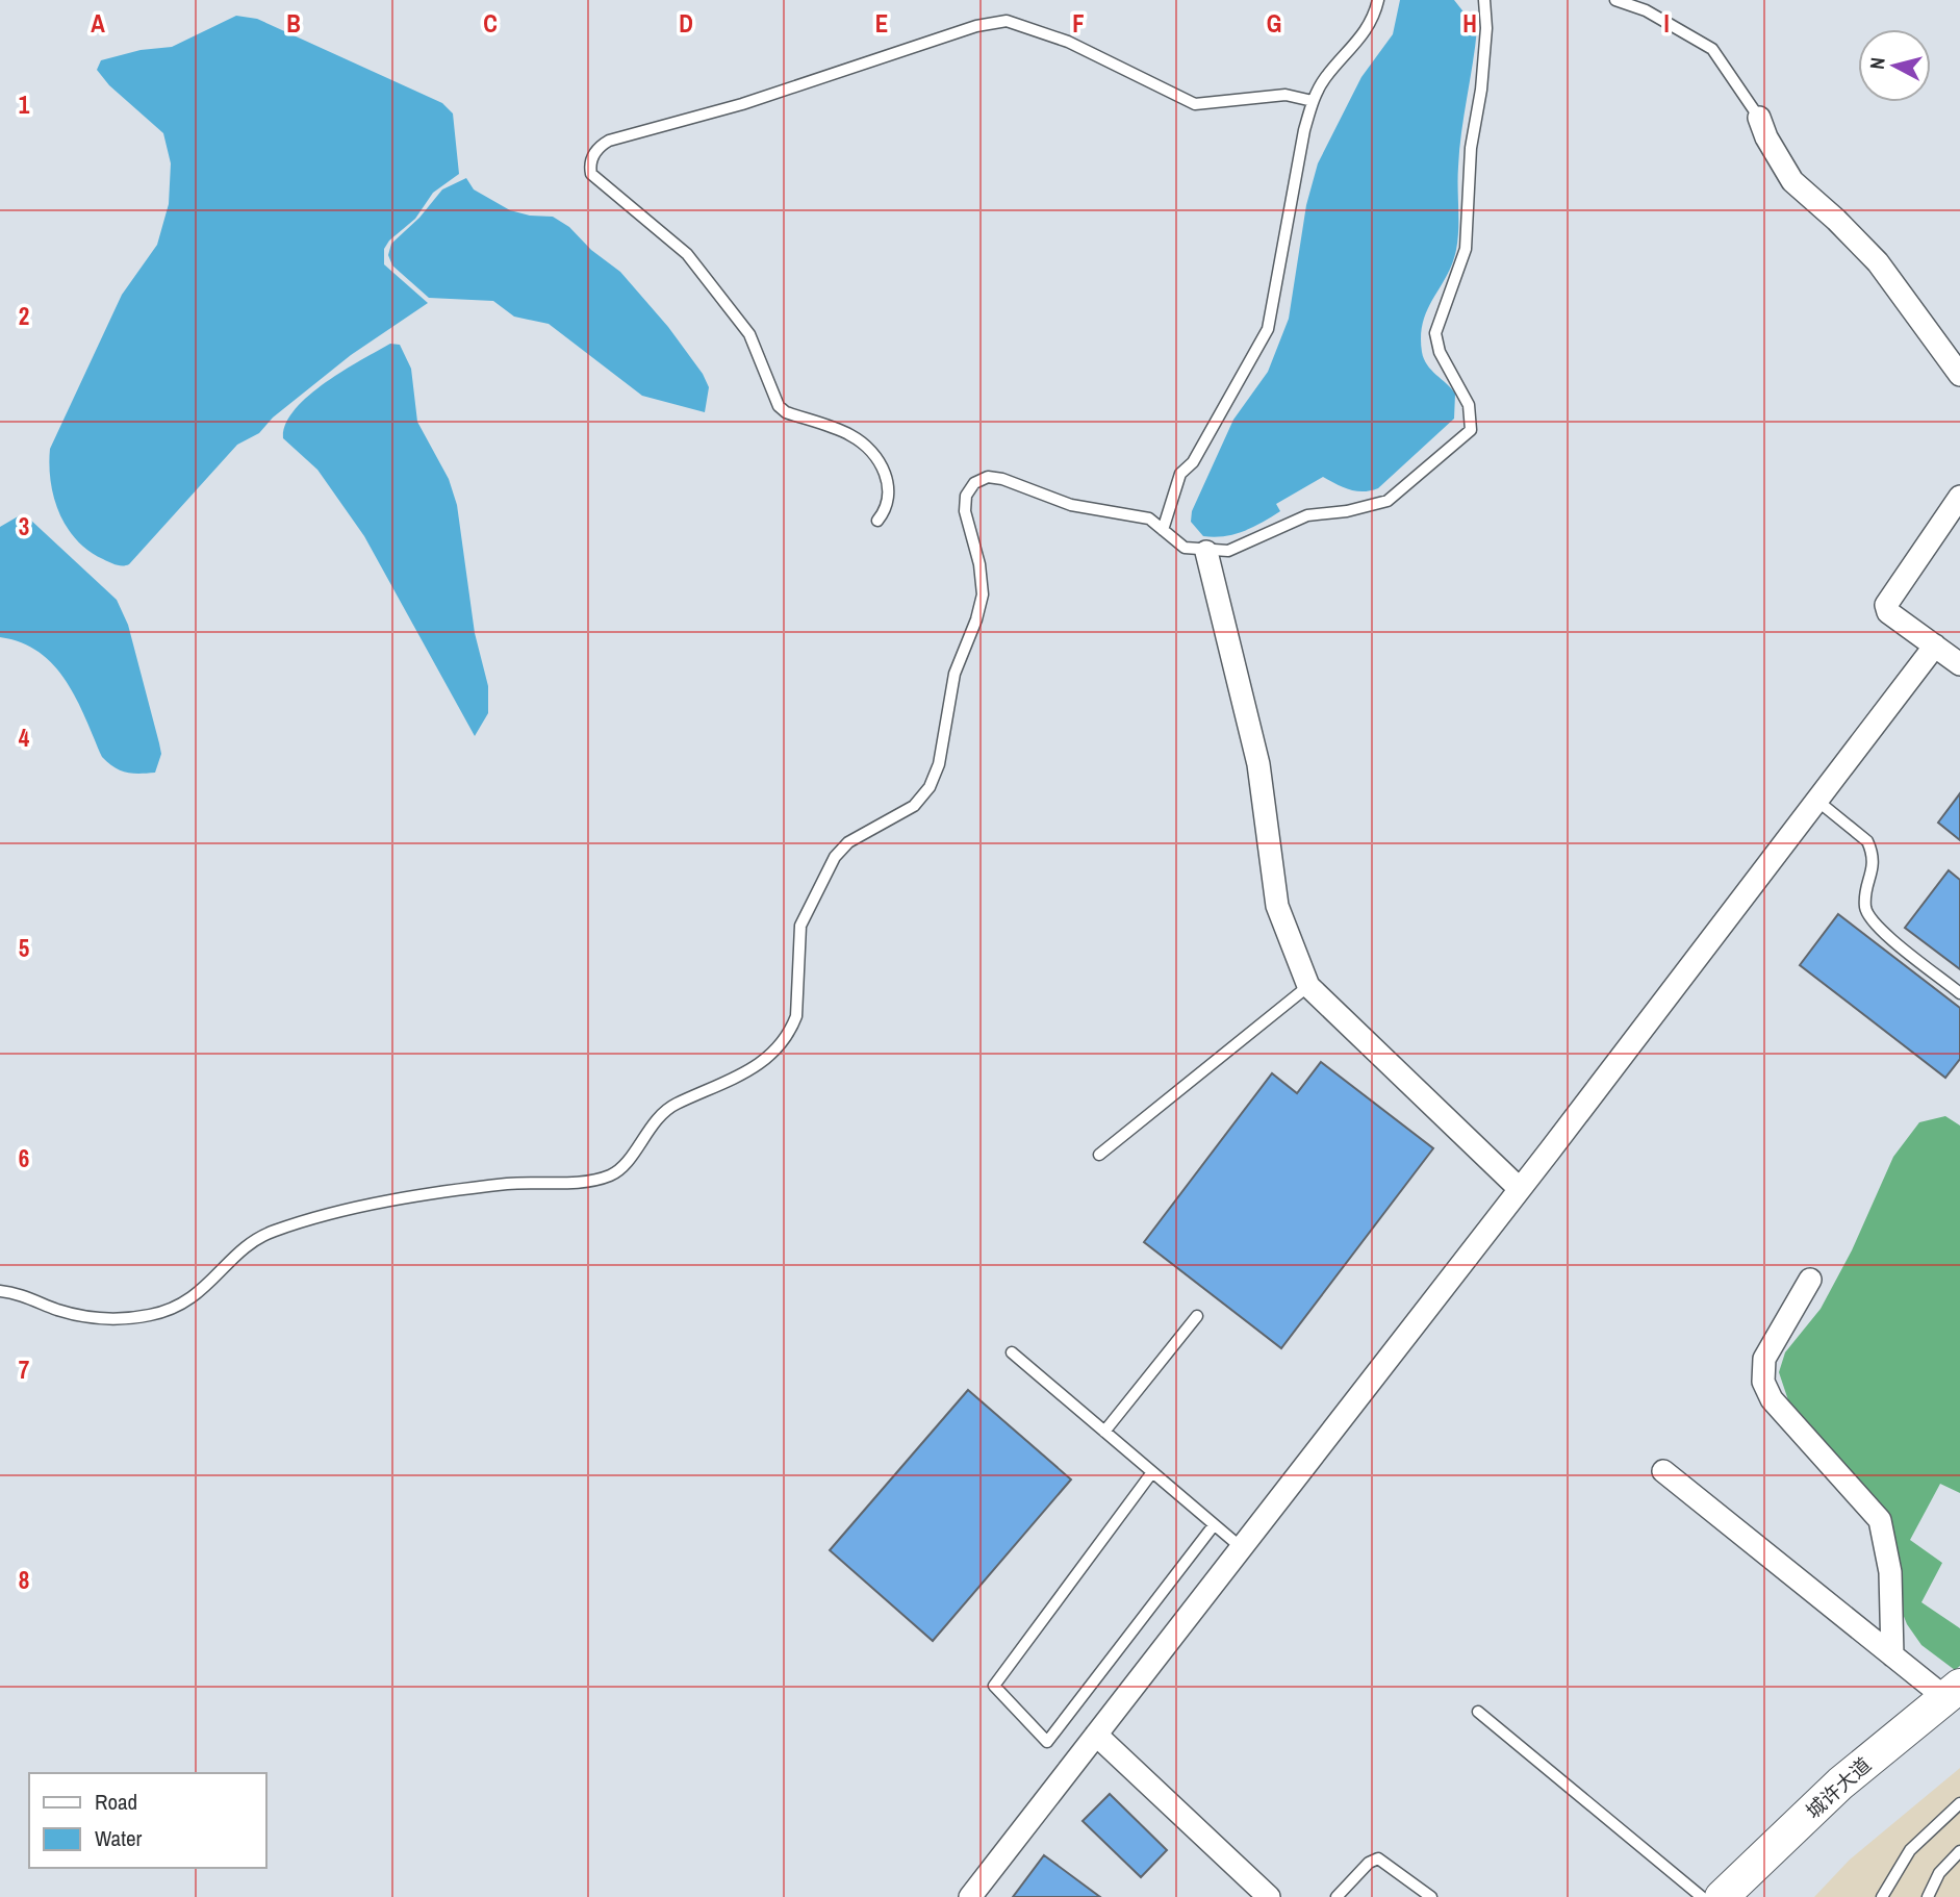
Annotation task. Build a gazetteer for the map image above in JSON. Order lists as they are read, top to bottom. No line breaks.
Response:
{"streets":{"main road":["城许大道"]},"legend":["Road","Water"],"north":"left","grid":{"columns":["A","B","C","D","E","F","G","H","I"],"rows":["1","2","3","4","5","6","7","8"]}}
